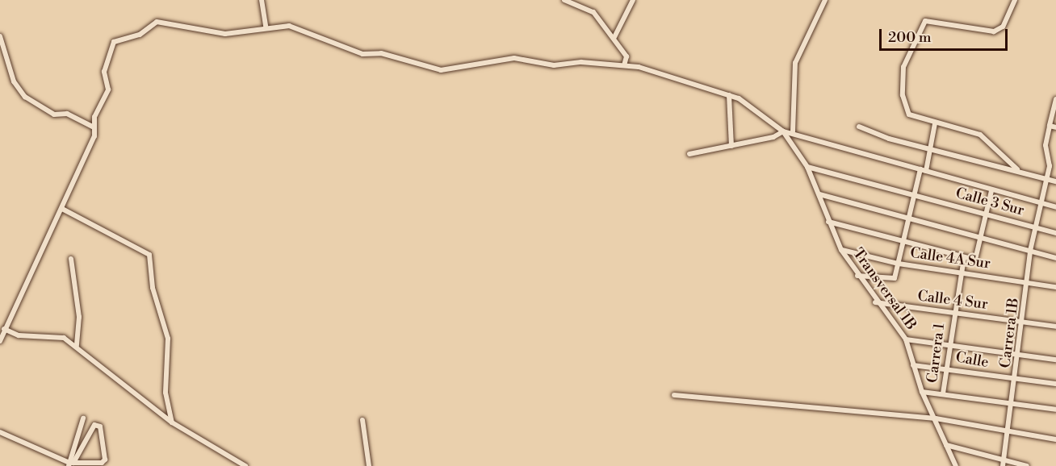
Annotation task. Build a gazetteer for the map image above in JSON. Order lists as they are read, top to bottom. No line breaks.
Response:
{"streets":{"street":["Calle 3 Sur","Calle 4A Sur","Transversal 1B","Calle 4 Sur","Carrera 1B","Carrera 1","Calle"]},"crossings":[["Calle 3 Sur","Transversal 1B"],["Calle 3 Sur","Carrera 1B"],["Calle 4A Sur","Transversal 1B"],["Calle 4A Sur","Carrera 1B"],["Calle 4A Sur","Carrera 1"],["Transversal 1B","Calle 4 Sur"],["Transversal 1B","Calle"],["Calle 4 Sur","Carrera 1B"],["Calle 4 Sur","Carrera 1"],["Carrera 1B","Calle"],["Carrera 1","Calle"]],"scale_bar":"200 m"}
